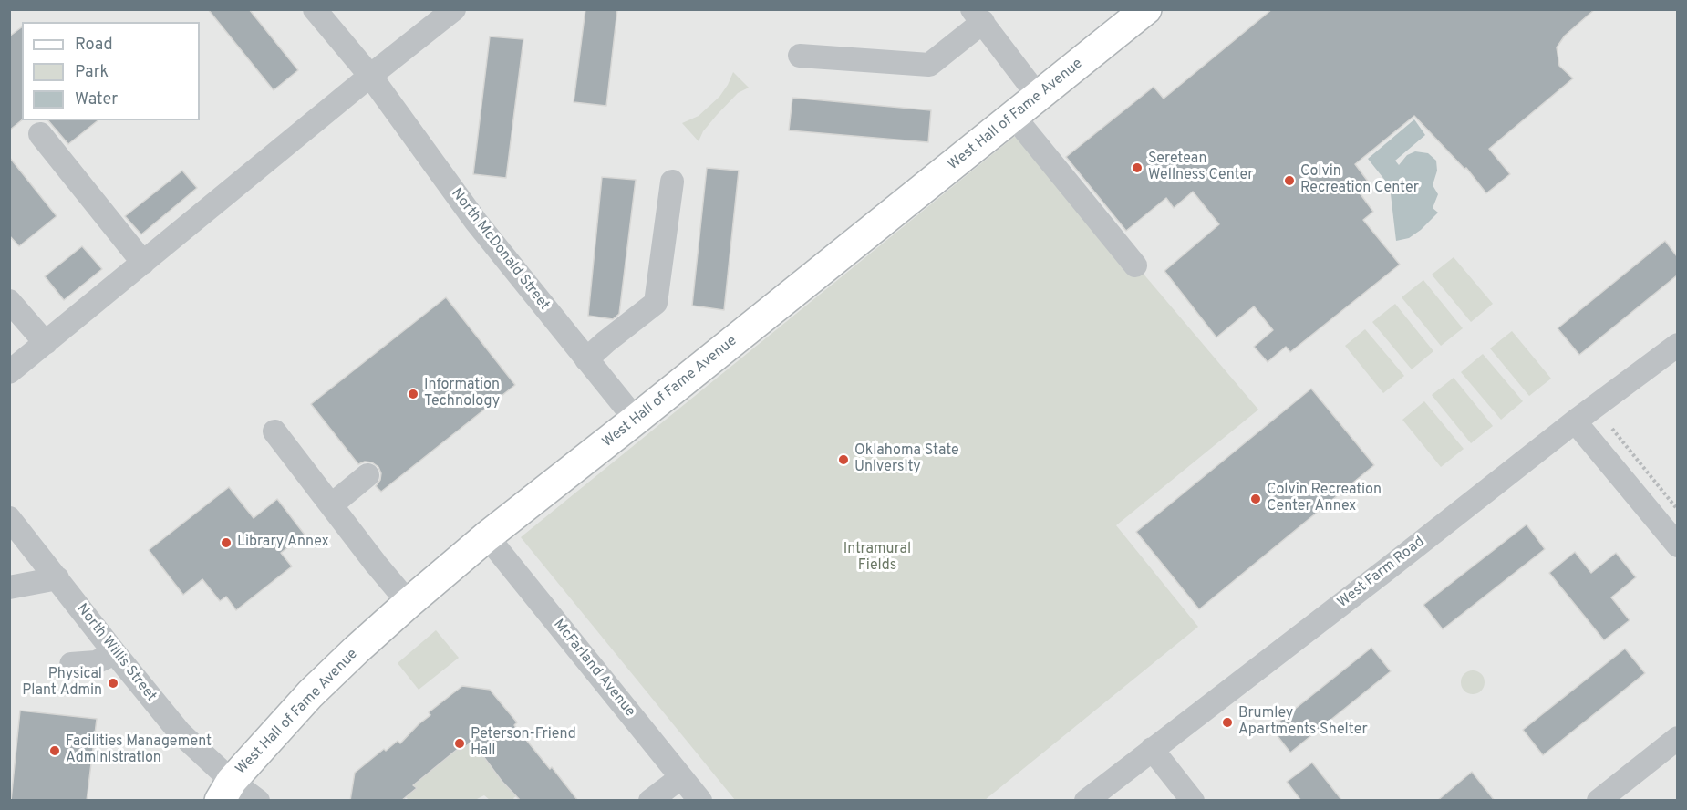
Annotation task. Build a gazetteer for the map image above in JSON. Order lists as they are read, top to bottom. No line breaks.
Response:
{"streets":{"main road":["West Hall of Fame Avenue"],"street":["North McDonald Street","West Farm Road","North Willis Street","McFarland Avenue"]},"crossings":[["West Hall of Fame Avenue","North McDonald Street"],["West Hall of Fame Avenue","North Willis Street"],["West Hall of Fame Avenue","McFarland Avenue"]],"parks":["Intramural Fields"],"places":["Seretean Wellness Center","Colvin Recreation Center","Information Technology","Oklahoma State University","Colvin Recreation Center Annex","Library Annex","Physical Plant Admin","Brumley Apartments Shelter","Peterson-Friend Hall","Facilities Management Administration"],"legend":["Road","Park","Water"]}
